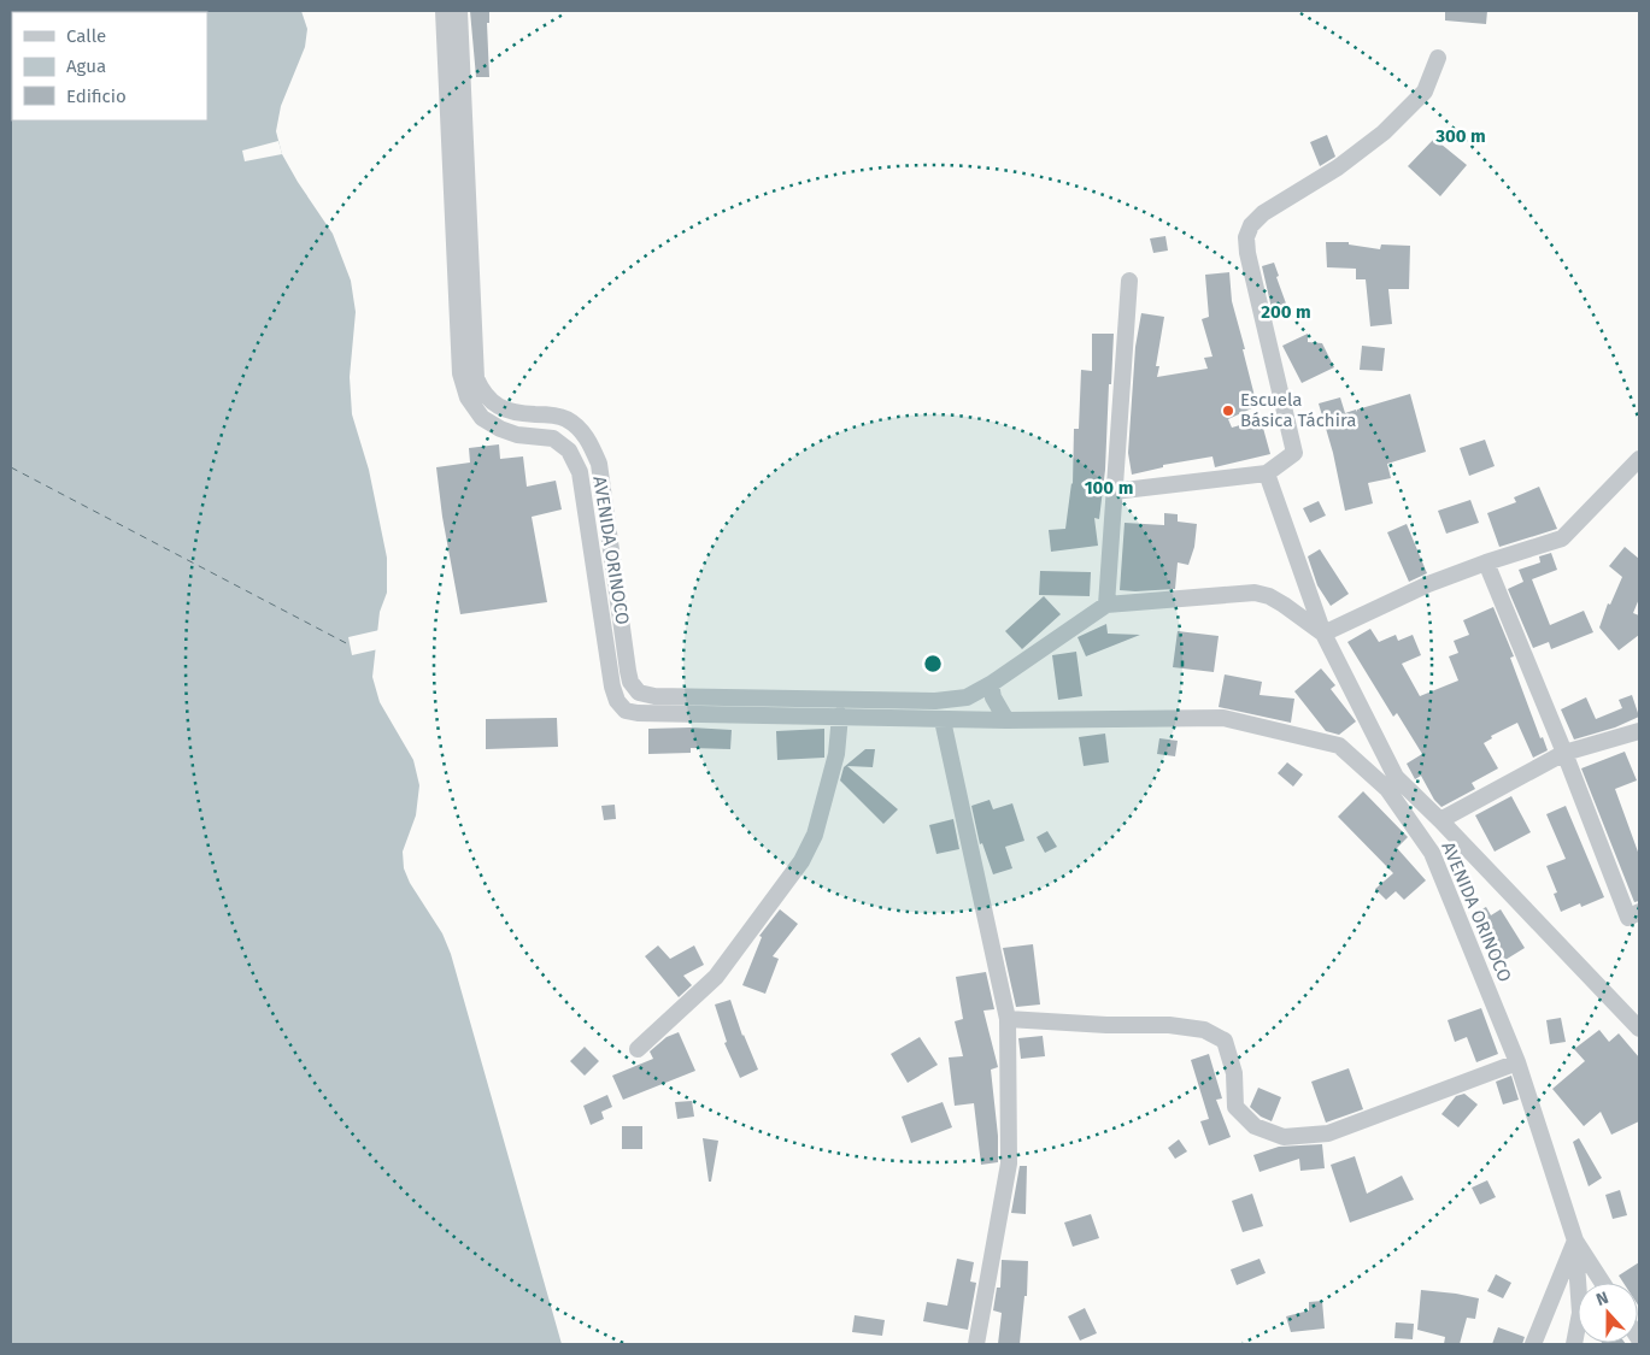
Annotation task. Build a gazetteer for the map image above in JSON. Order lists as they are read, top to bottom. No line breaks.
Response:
{"streets":{"street":["AVENIDA ORINOCO"]},"places":["Escuela Básica Táchira"],"legend":["Calle","Agua","Edificio"],"north":"top","rings":["300 m","200 m","100 m"]}
